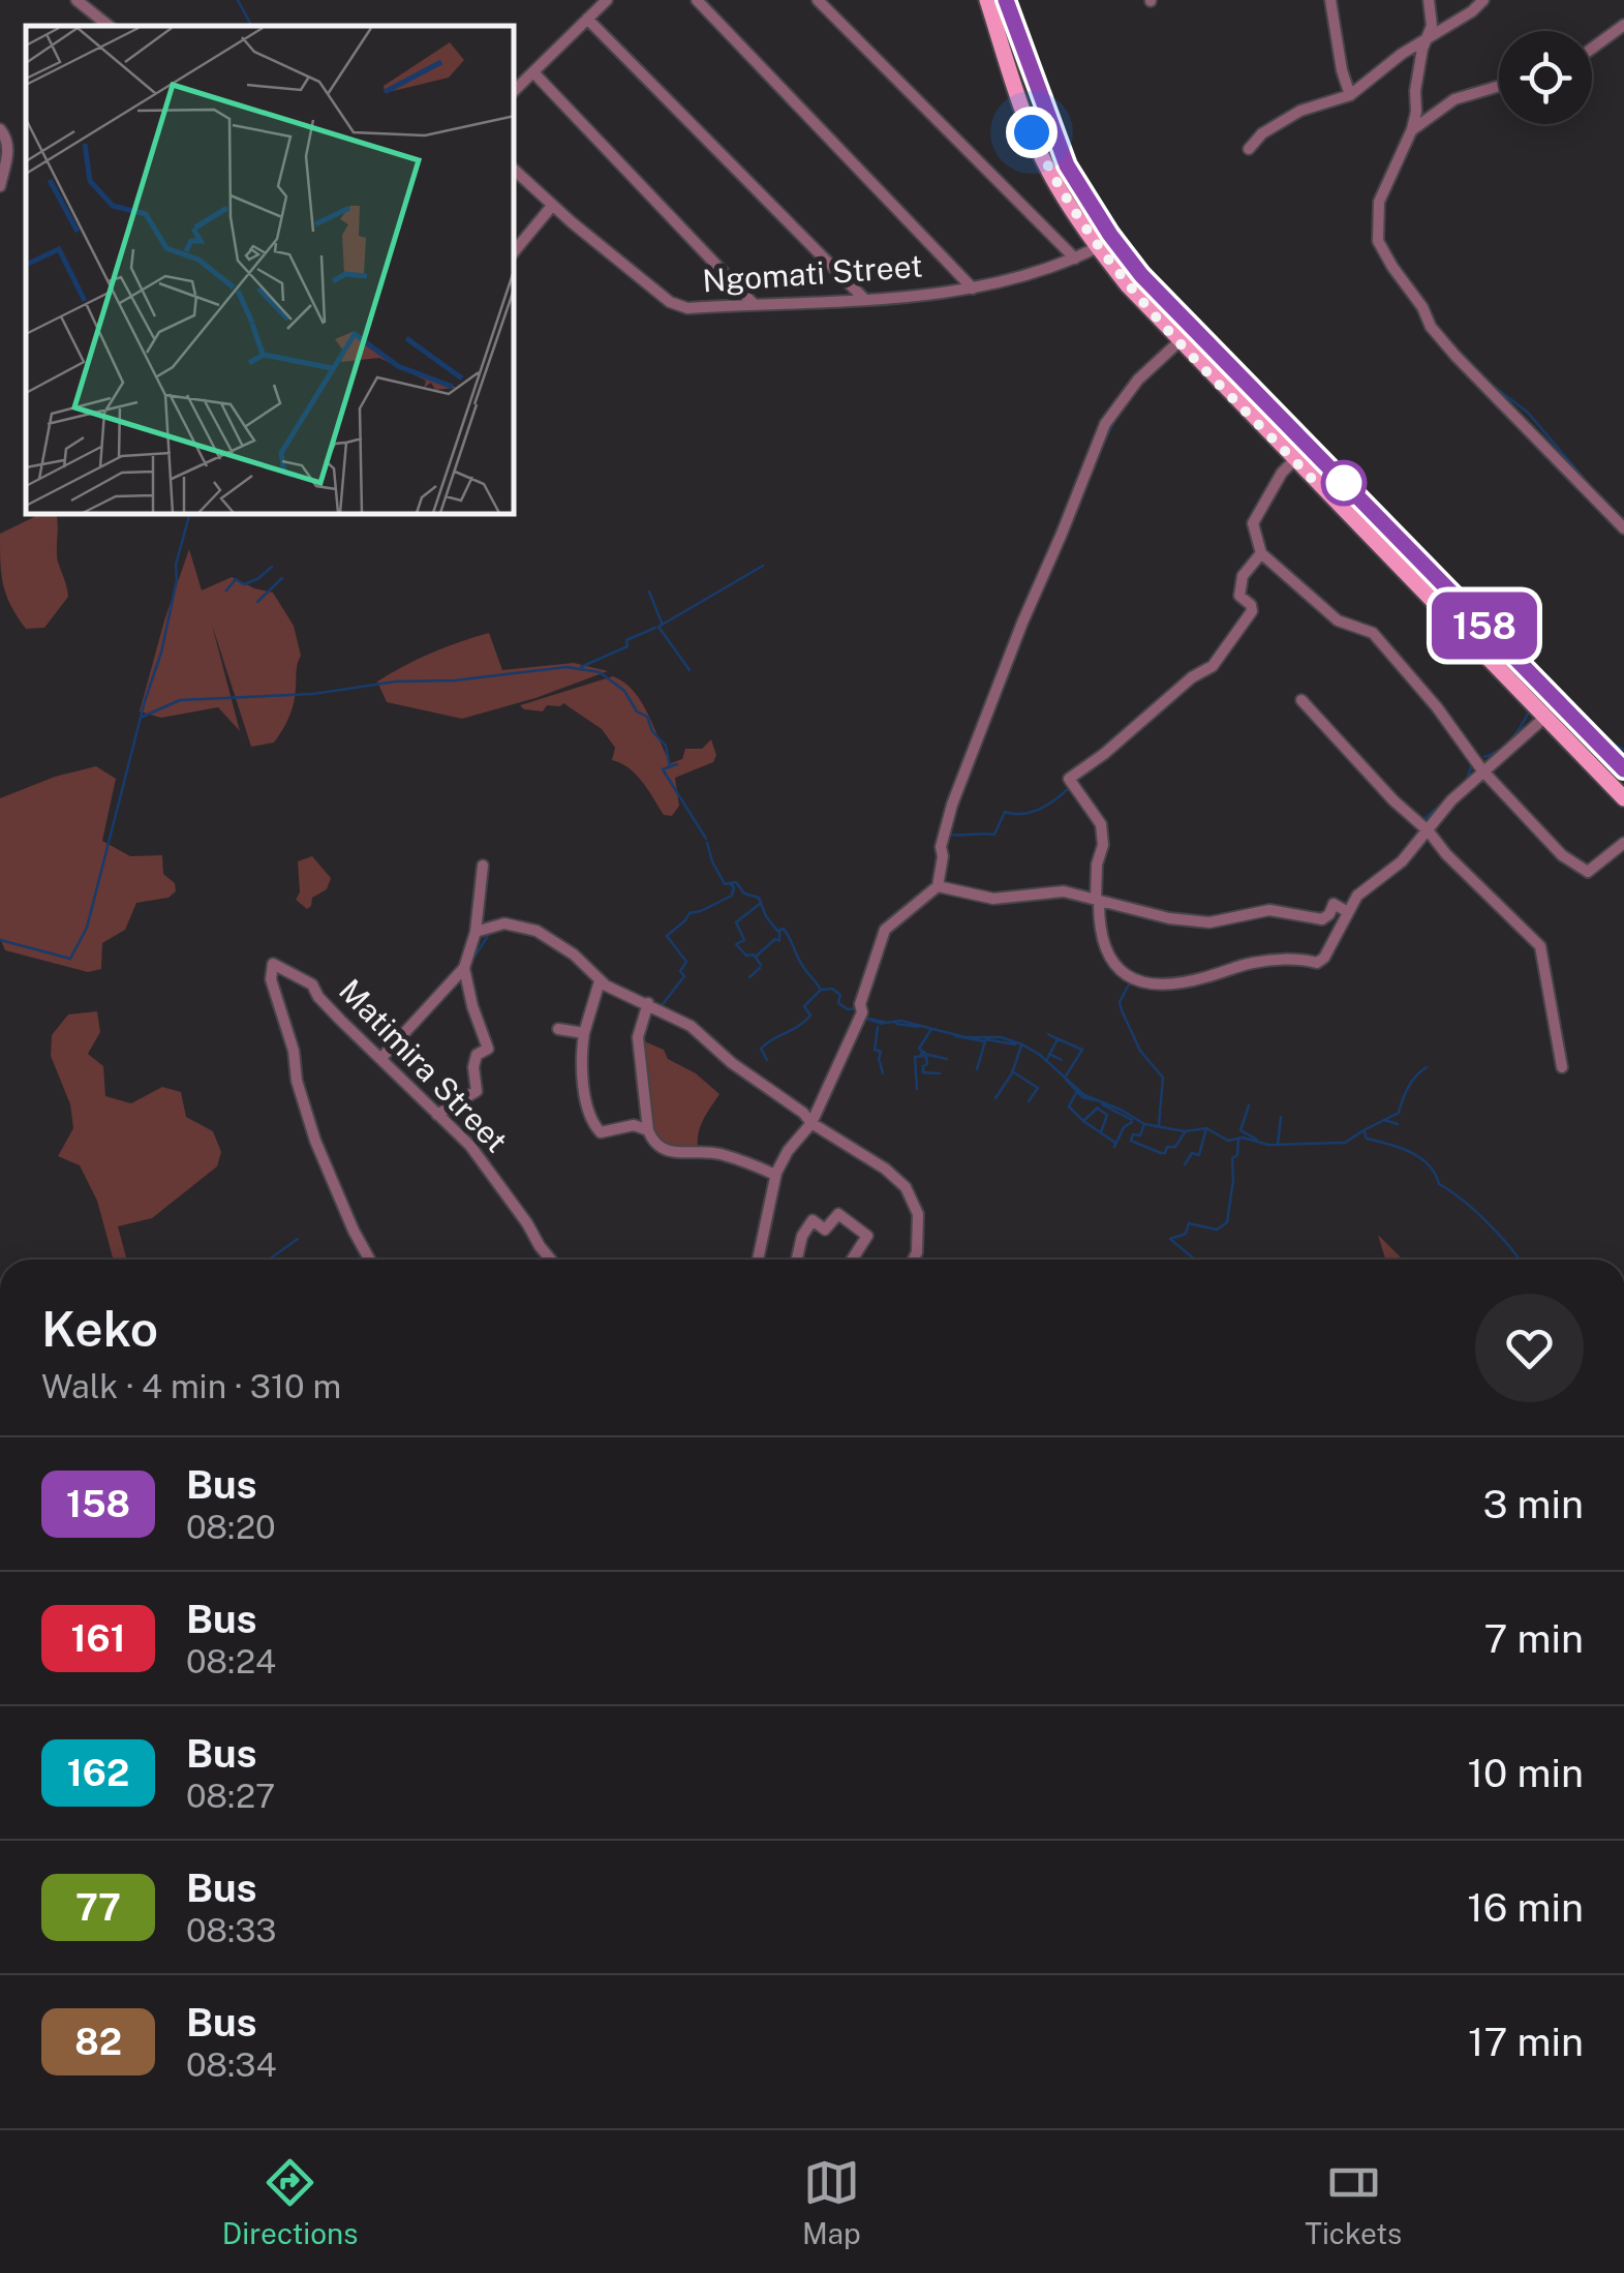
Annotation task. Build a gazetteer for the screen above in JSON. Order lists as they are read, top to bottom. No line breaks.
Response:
{"streets":{"street":["Ngomati Street","Matimira Street"]},"lines":["bus line 158"],"page":{"on_map":"158","heading":["Keko","Walk · 4 min · 310 m"],"list":[{"mark":"158","name":"Bus","note":"08:20","value":"3 min"},{"mark":"161","name":"Bus","note":"08:24","value":"7 min"},{"mark":"162","name":"Bus","note":"08:27","value":"10 min"},{"mark":"77","name":"Bus","note":"08:33","value":"16 min"},{"mark":"82","name":"Bus","note":"08:34","value":"17 min"}],"tabs":["Directions","Map","Tickets"]}}
